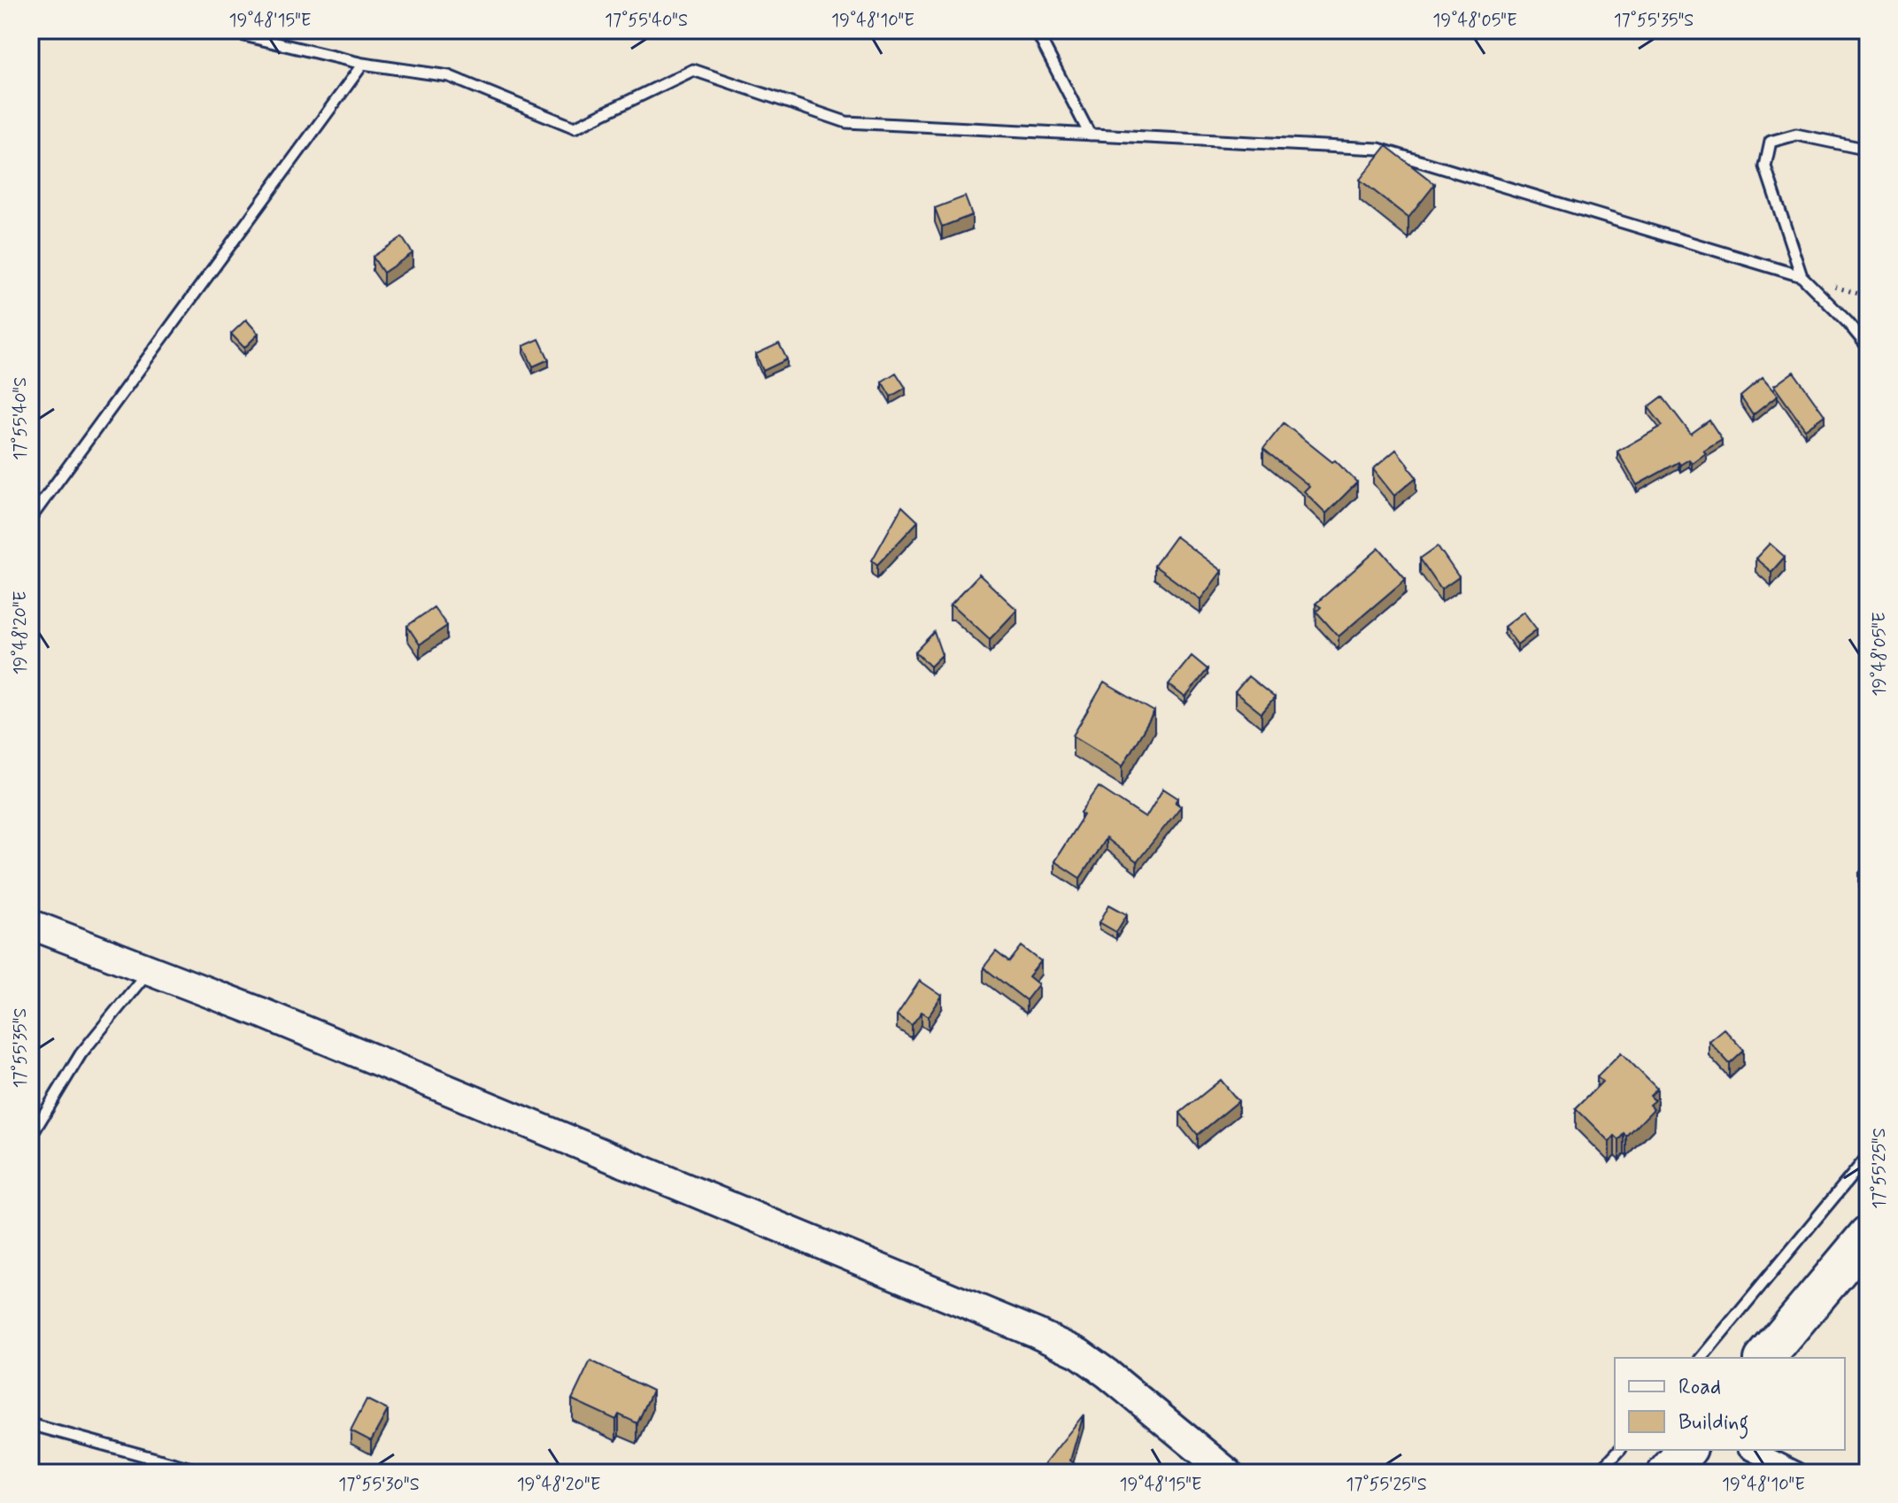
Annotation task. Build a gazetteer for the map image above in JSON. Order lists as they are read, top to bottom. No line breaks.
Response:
{"legend":["Road","Building"],"coordinates":["19°48'15\"E","17°55'40\"S","19°48'10\"E","19°48'05\"E","17°55'35\"S","19°48'20\"E","17°55'25\"S","17°55'30\"S"]}
